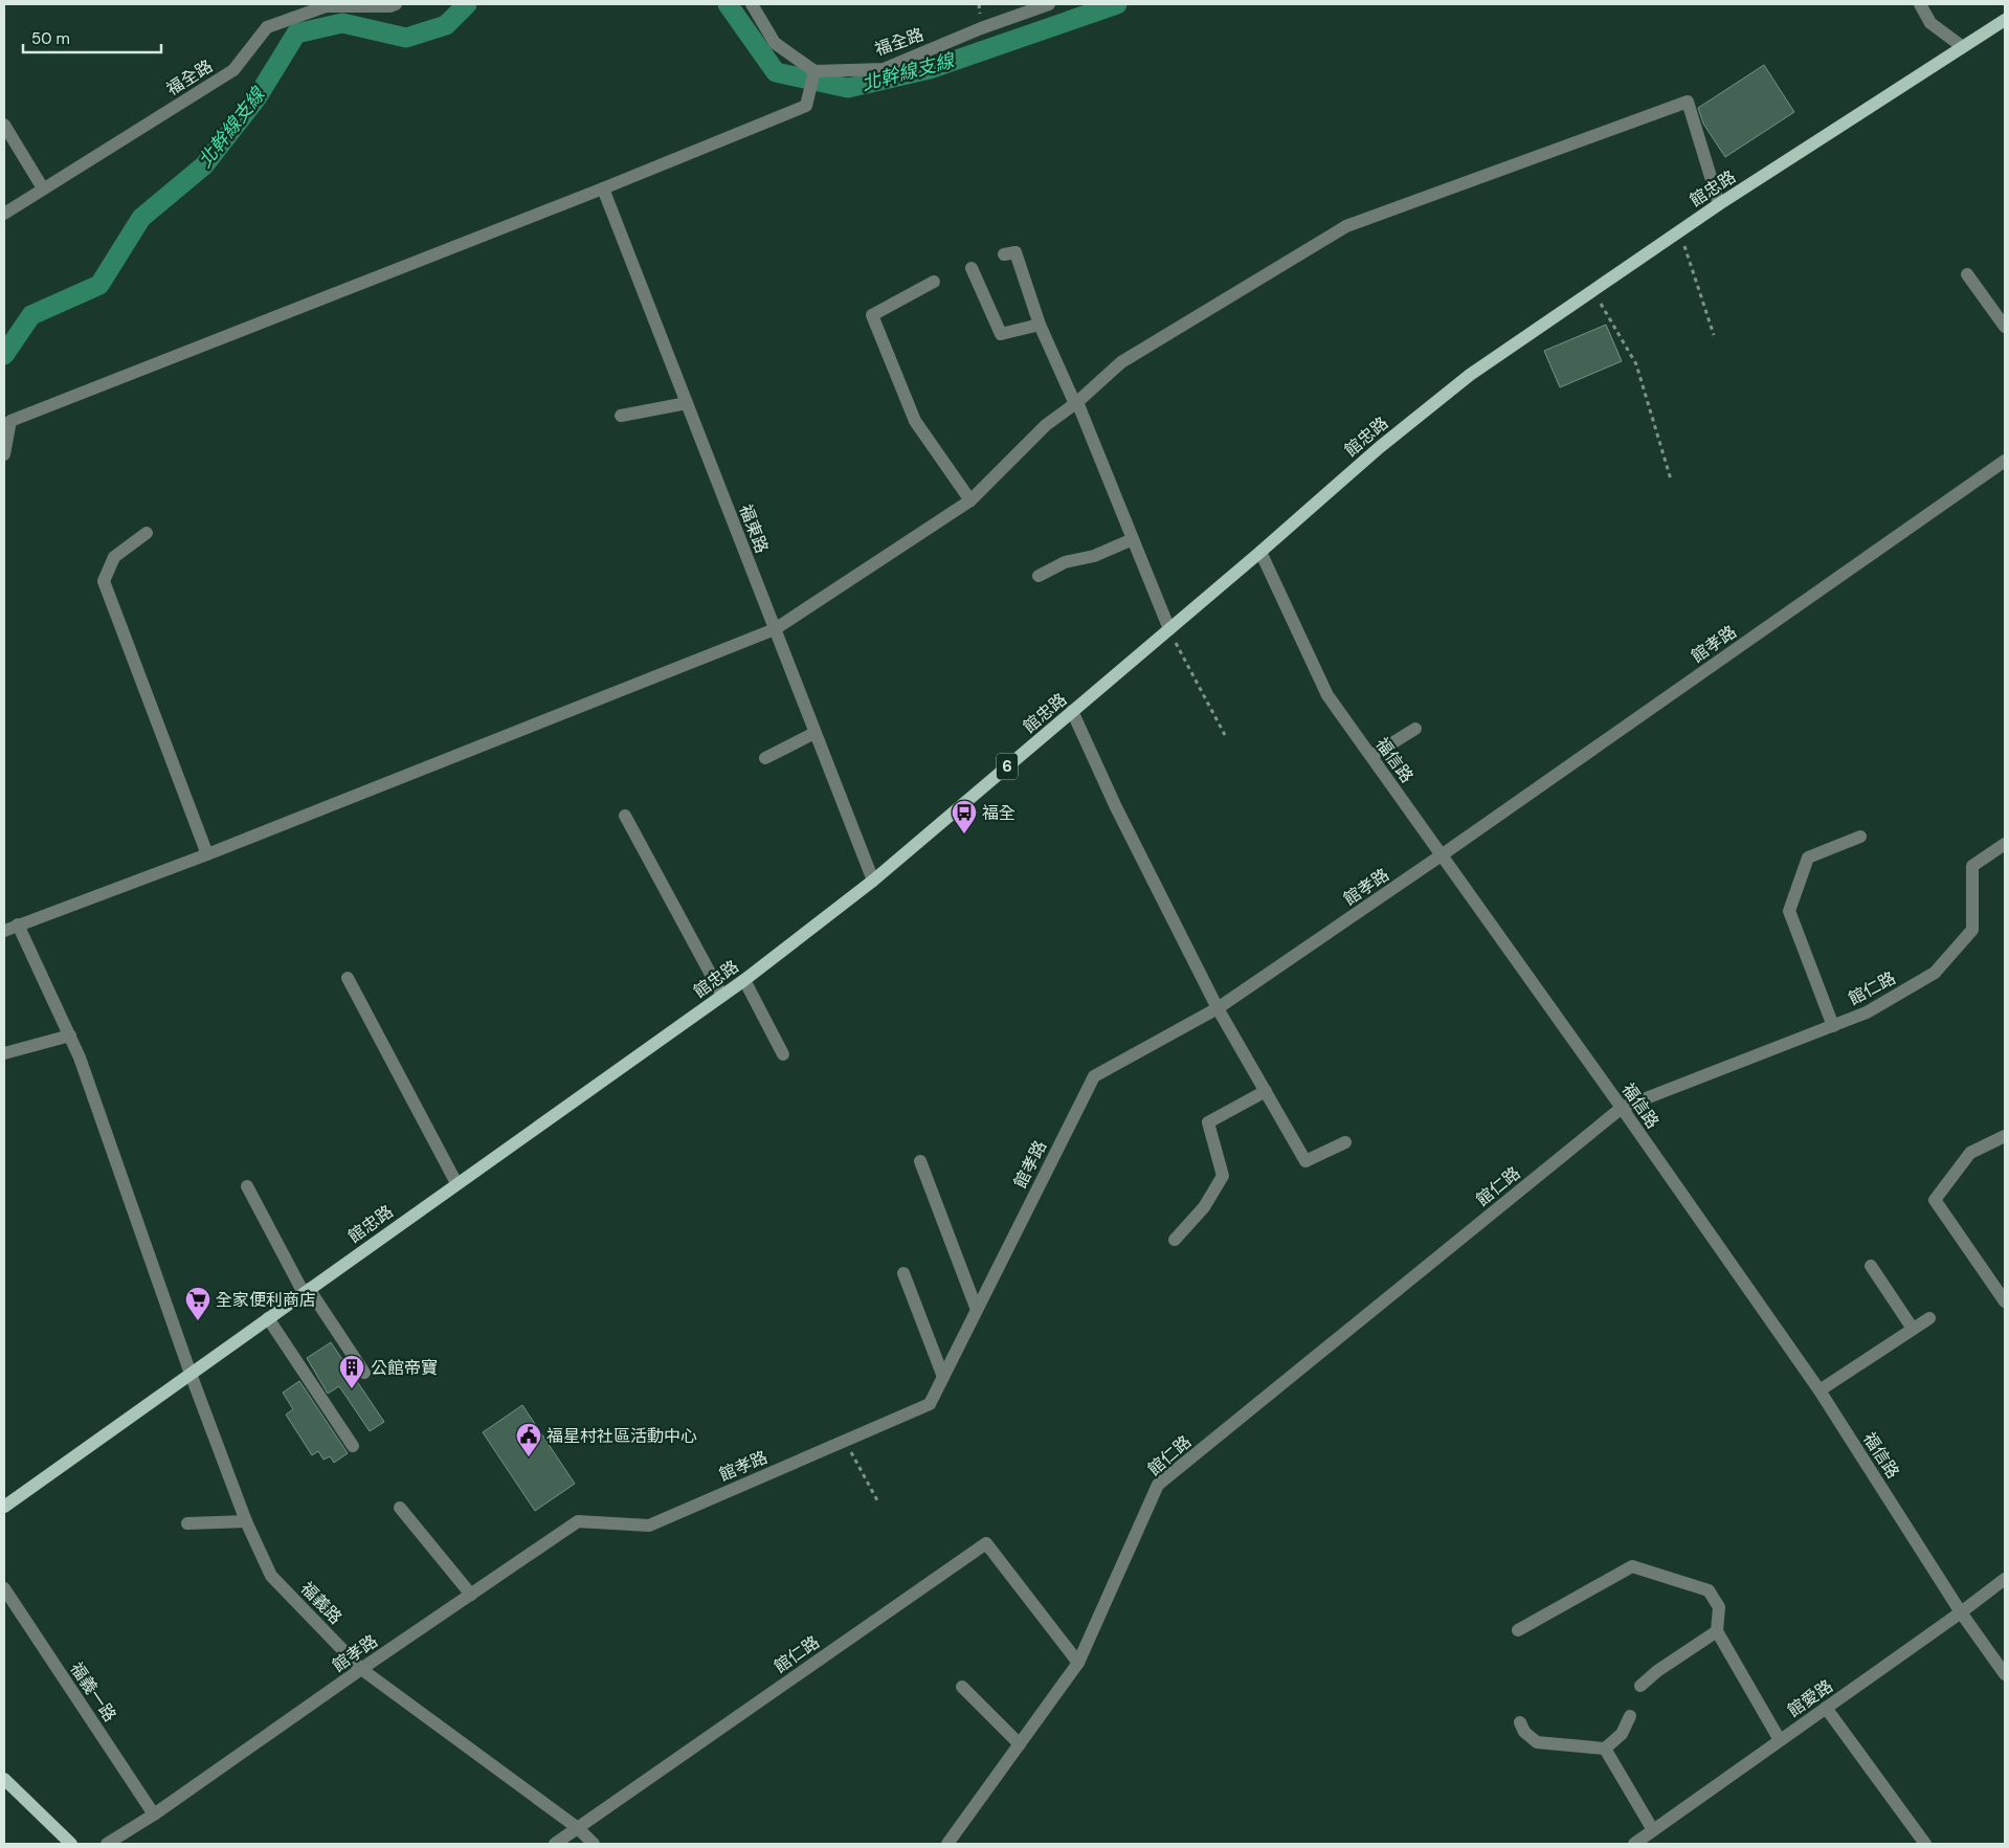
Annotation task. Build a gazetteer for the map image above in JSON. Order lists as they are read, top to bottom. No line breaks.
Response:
{"streets":{"main road":["館忠路","6"],"street":["福全路","福東路","館孝路","福信路","館仁路","福義路","福義一路","館愛路"]},"crossings":[["館忠路","福東路"],["館忠路","福信路"],["館忠路","福義路"],["館孝路","福信路"],["館孝路","福義路"],["館孝路","福義一路"],["福信路","館仁路"],["福信路","館愛路"],["館仁路","福義路"]],"water":["北幹線支線"],"places":{"bus stop":["福全"],"supermarket":["全家便利商店"],"building":["公館帝寶"],"public building":["福星村社區活動中心"]},"scale_bar":"50 m"}
